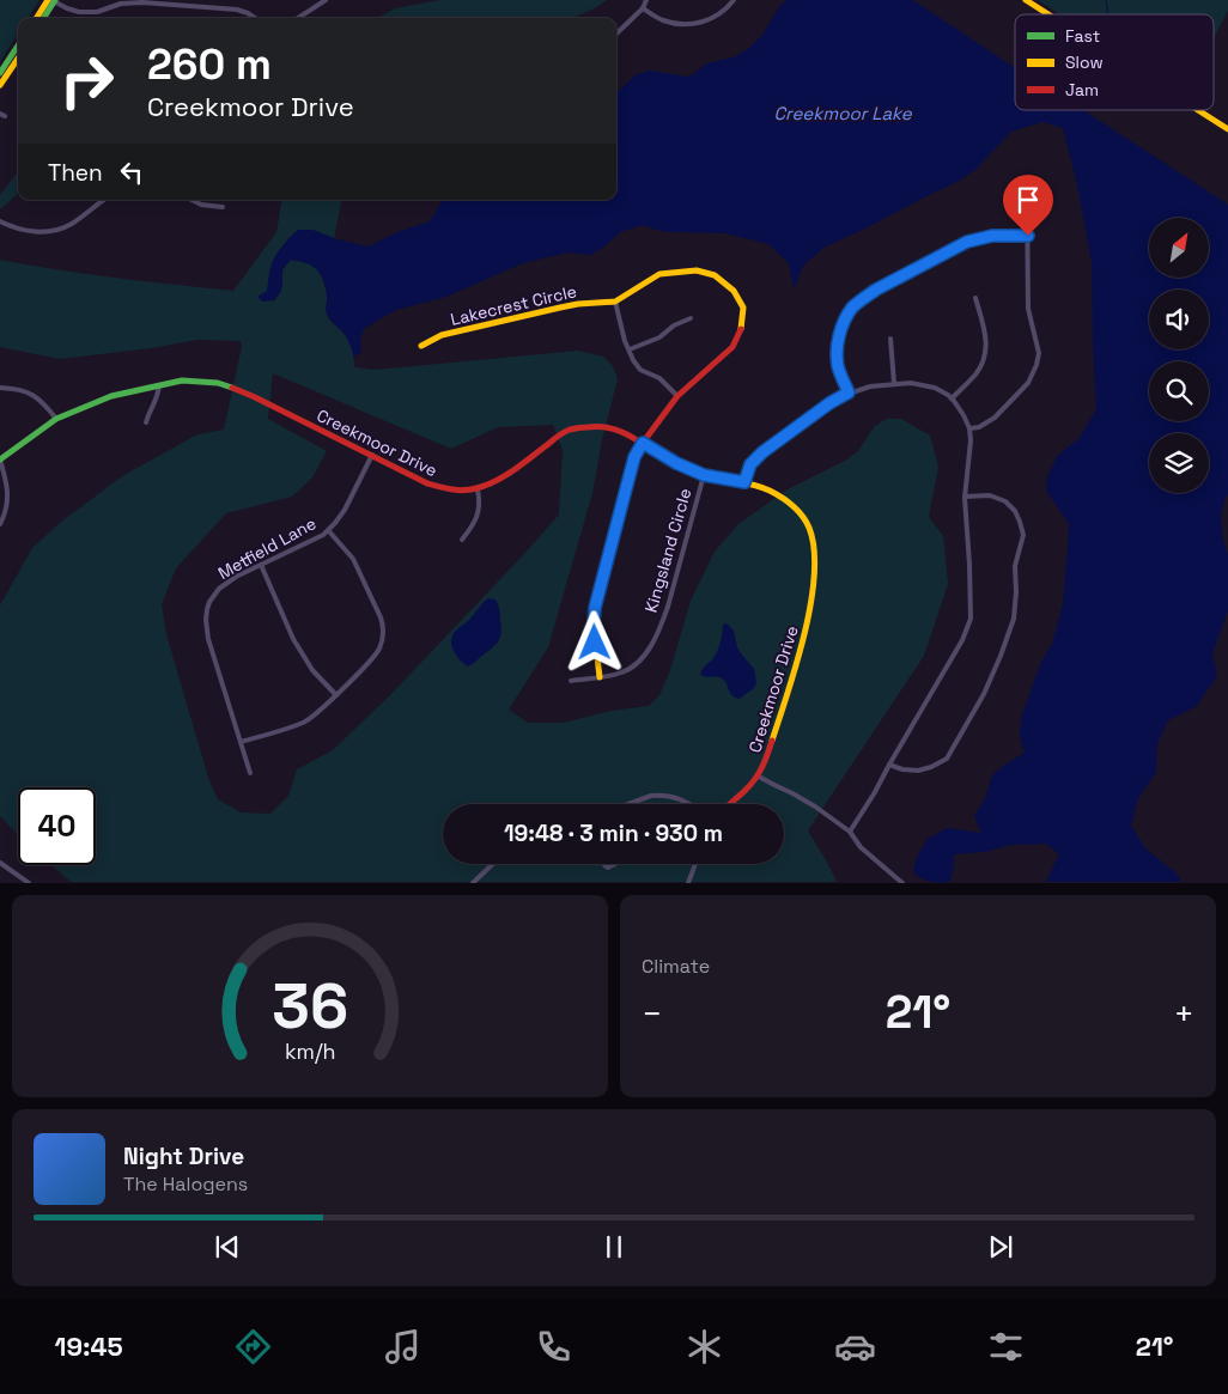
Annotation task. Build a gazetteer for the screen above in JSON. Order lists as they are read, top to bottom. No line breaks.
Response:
{"streets":{"street":["Lakecrest Circle","Creekmoor Drive","Metfield Lane","Kingsland Circle"]},"crossings":[["Lakecrest Circle","Creekmoor Drive"],["Lakecrest Circle","Kingsland Circle"],["Creekmoor Drive","Metfield Lane"],["Creekmoor Drive","Kingsland Circle"]],"water":["Creekmoor Lake"],"legend":["Fast","Slow","Jam"],"north":"top right","page":{"turn":["260 m","Creekmoor Drive"],"then":"Then","limit":"40","trip":"19:48 · 3 min · 930 m","tile":"Climate","heat":["−","21°","+"],"song":["Night Drive","The Halogens"],"tabs":["19:45","21°"],"gauge":["36","km/h"]}}
